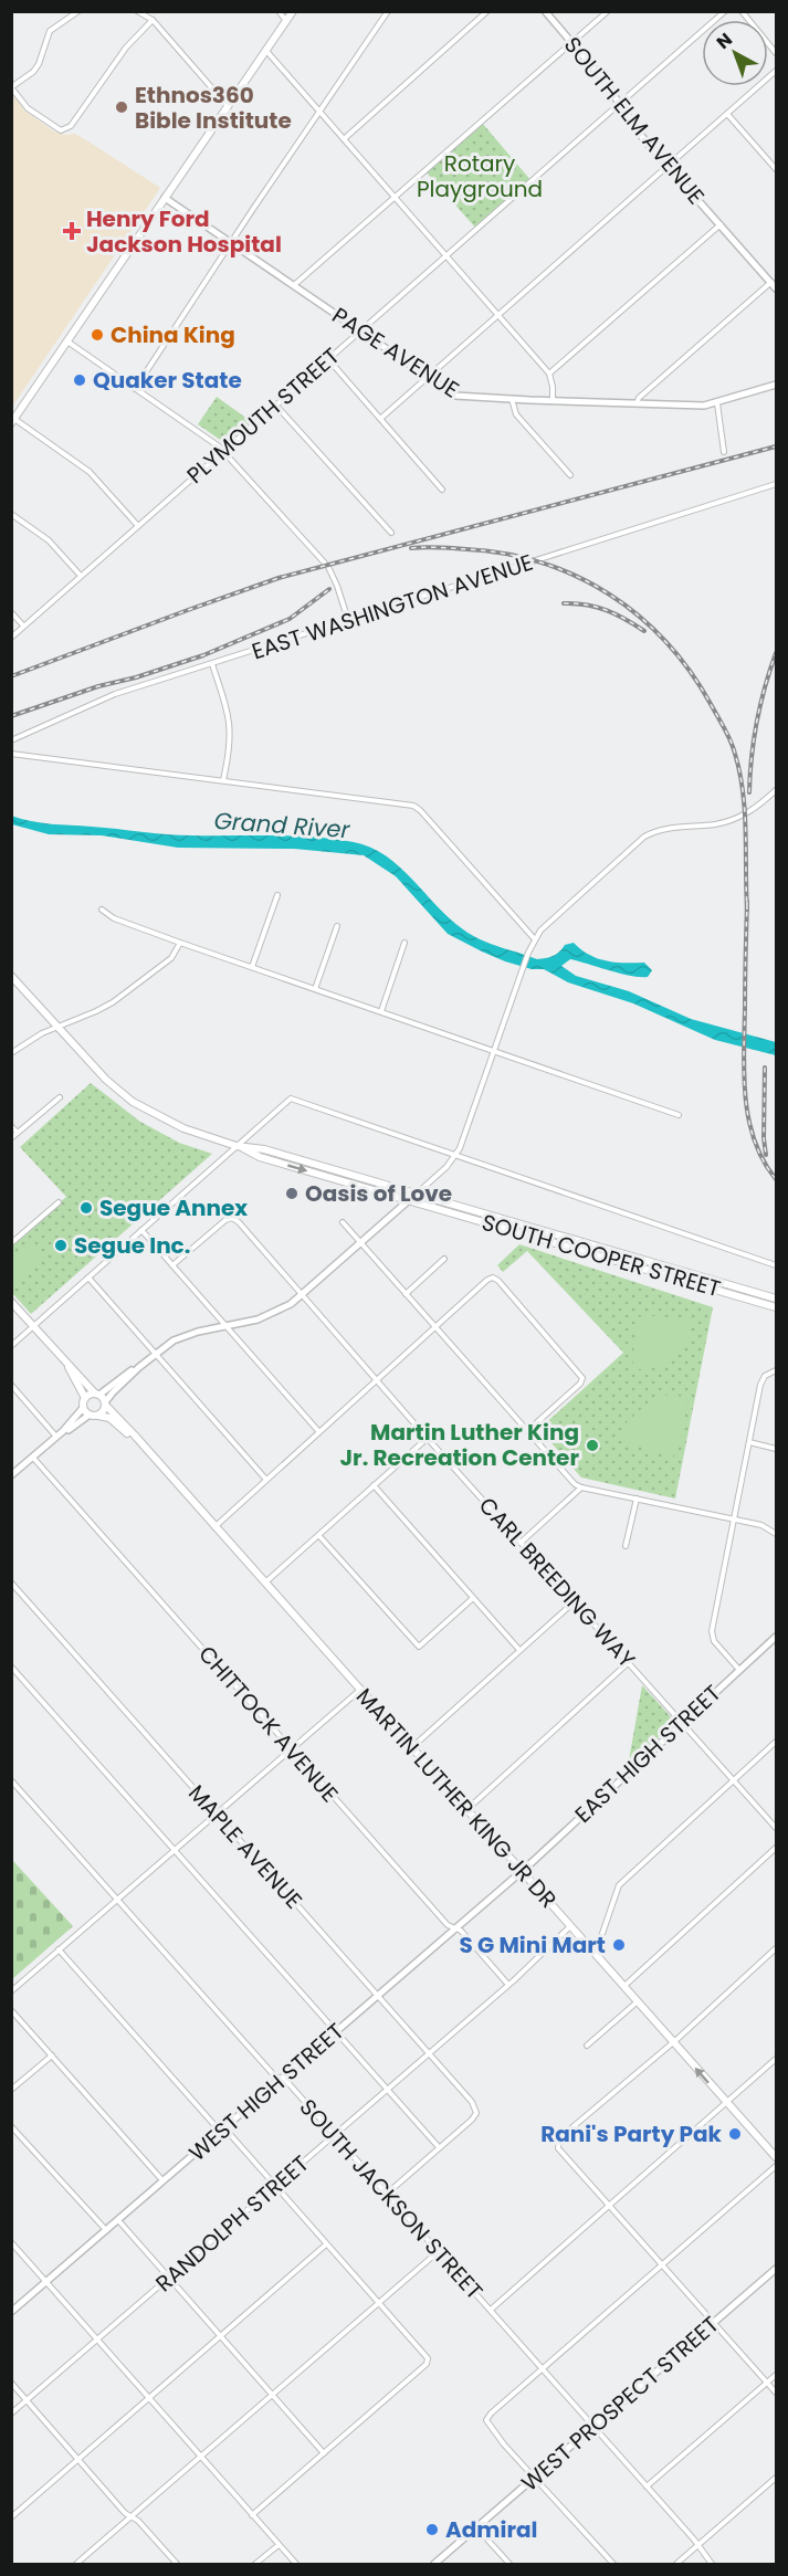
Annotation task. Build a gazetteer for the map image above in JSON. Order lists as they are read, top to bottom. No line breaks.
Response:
{"streets":{"main road":["SOUTH COOPER STREET","MARTIN LUTHER KING JR DR"],"street":["SOUTH ELM AVENUE","PAGE AVENUE","PLYMOUTH STREET","EAST WASHINGTON AVENUE","CARL BREEDING WAY","CHITTOCK AVENUE","EAST HIGH STREET","MAPLE AVENUE","WEST HIGH STREET","SOUTH JACKSON STREET","RANDOLPH STREET","WEST PROSPECT STREET"]},"crossings":[["SOUTH ELM AVENUE","PLYMOUTH STREET"],["PAGE AVENUE","PLYMOUTH STREET"],["CARL BREEDING WAY","EAST HIGH STREET"],["CHITTOCK AVENUE","WEST HIGH STREET"],["CHITTOCK AVENUE","RANDOLPH STREET"],["EAST HIGH STREET","MARTIN LUTHER KING JR DR"],["EAST HIGH STREET","WEST HIGH STREET"],["MARTIN LUTHER KING JR DR","WEST HIGH STREET"],["MARTIN LUTHER KING JR DR","RANDOLPH STREET"],["MAPLE AVENUE","WEST HIGH STREET"],["MAPLE AVENUE","RANDOLPH STREET"],["WEST HIGH STREET","SOUTH JACKSON STREET"],["SOUTH JACKSON STREET","RANDOLPH STREET"],["SOUTH JACKSON STREET","WEST PROSPECT STREET"]],"water":["Grand River"],"parks":["Rotary Playground"],"places":{"other":["Ethnos360 Bible Institute","China King","Quaker State","Oasis of Love","Segue Annex","Segue Inc.","Martin Luther King Jr. Recreation Center","S G Mini Mart","Rani's Party Pak","Admiral"],"health":["Henry Ford Jackson Hospital"]},"north":"top left"}
